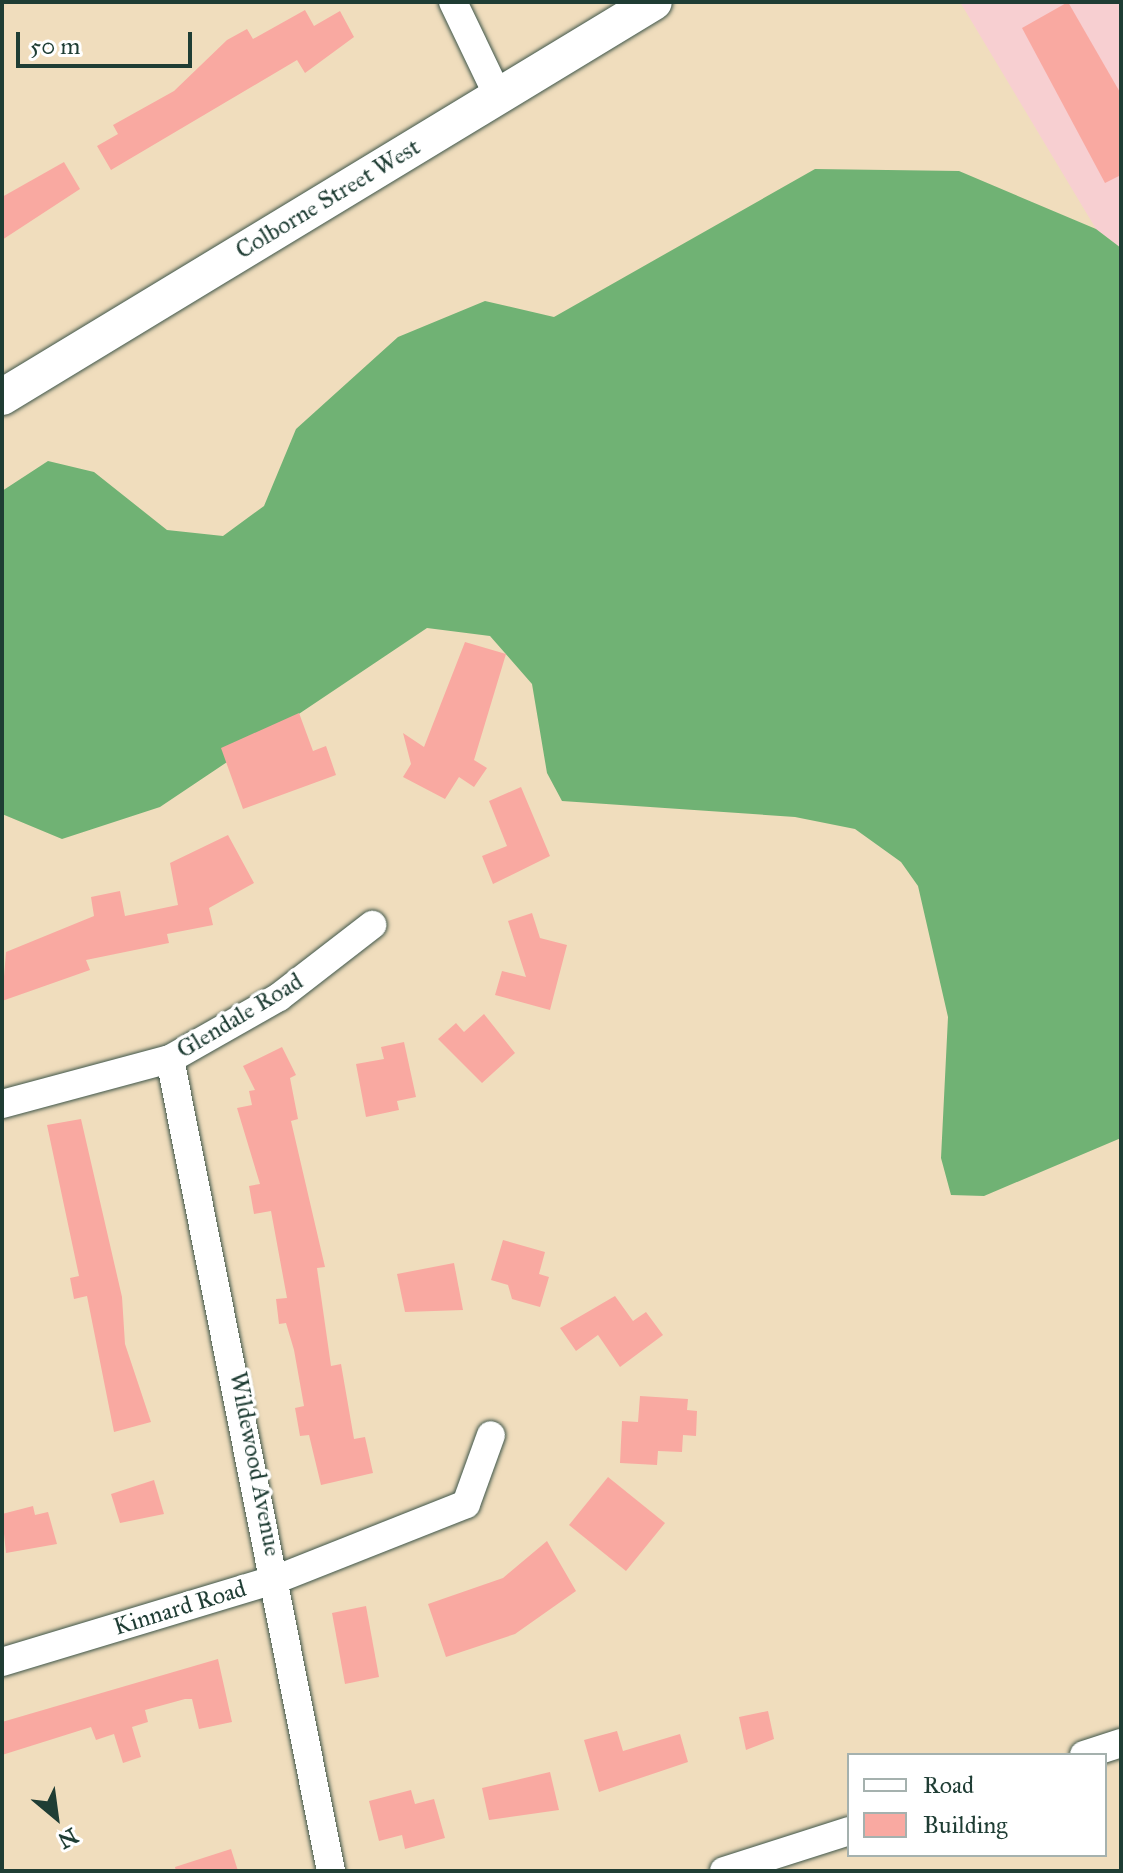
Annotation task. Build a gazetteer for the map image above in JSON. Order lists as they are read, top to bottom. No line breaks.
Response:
{"streets":{"main road":["Colborne Street West"],"street":["Glendale Road","Wildewood Avenue","Kinnard Road"]},"crossings":[["Glendale Road","Wildewood Avenue"],["Wildewood Avenue","Kinnard Road"]],"legend":["Road","Building"],"scale_bar":"50 m","north":"bottom right"}
